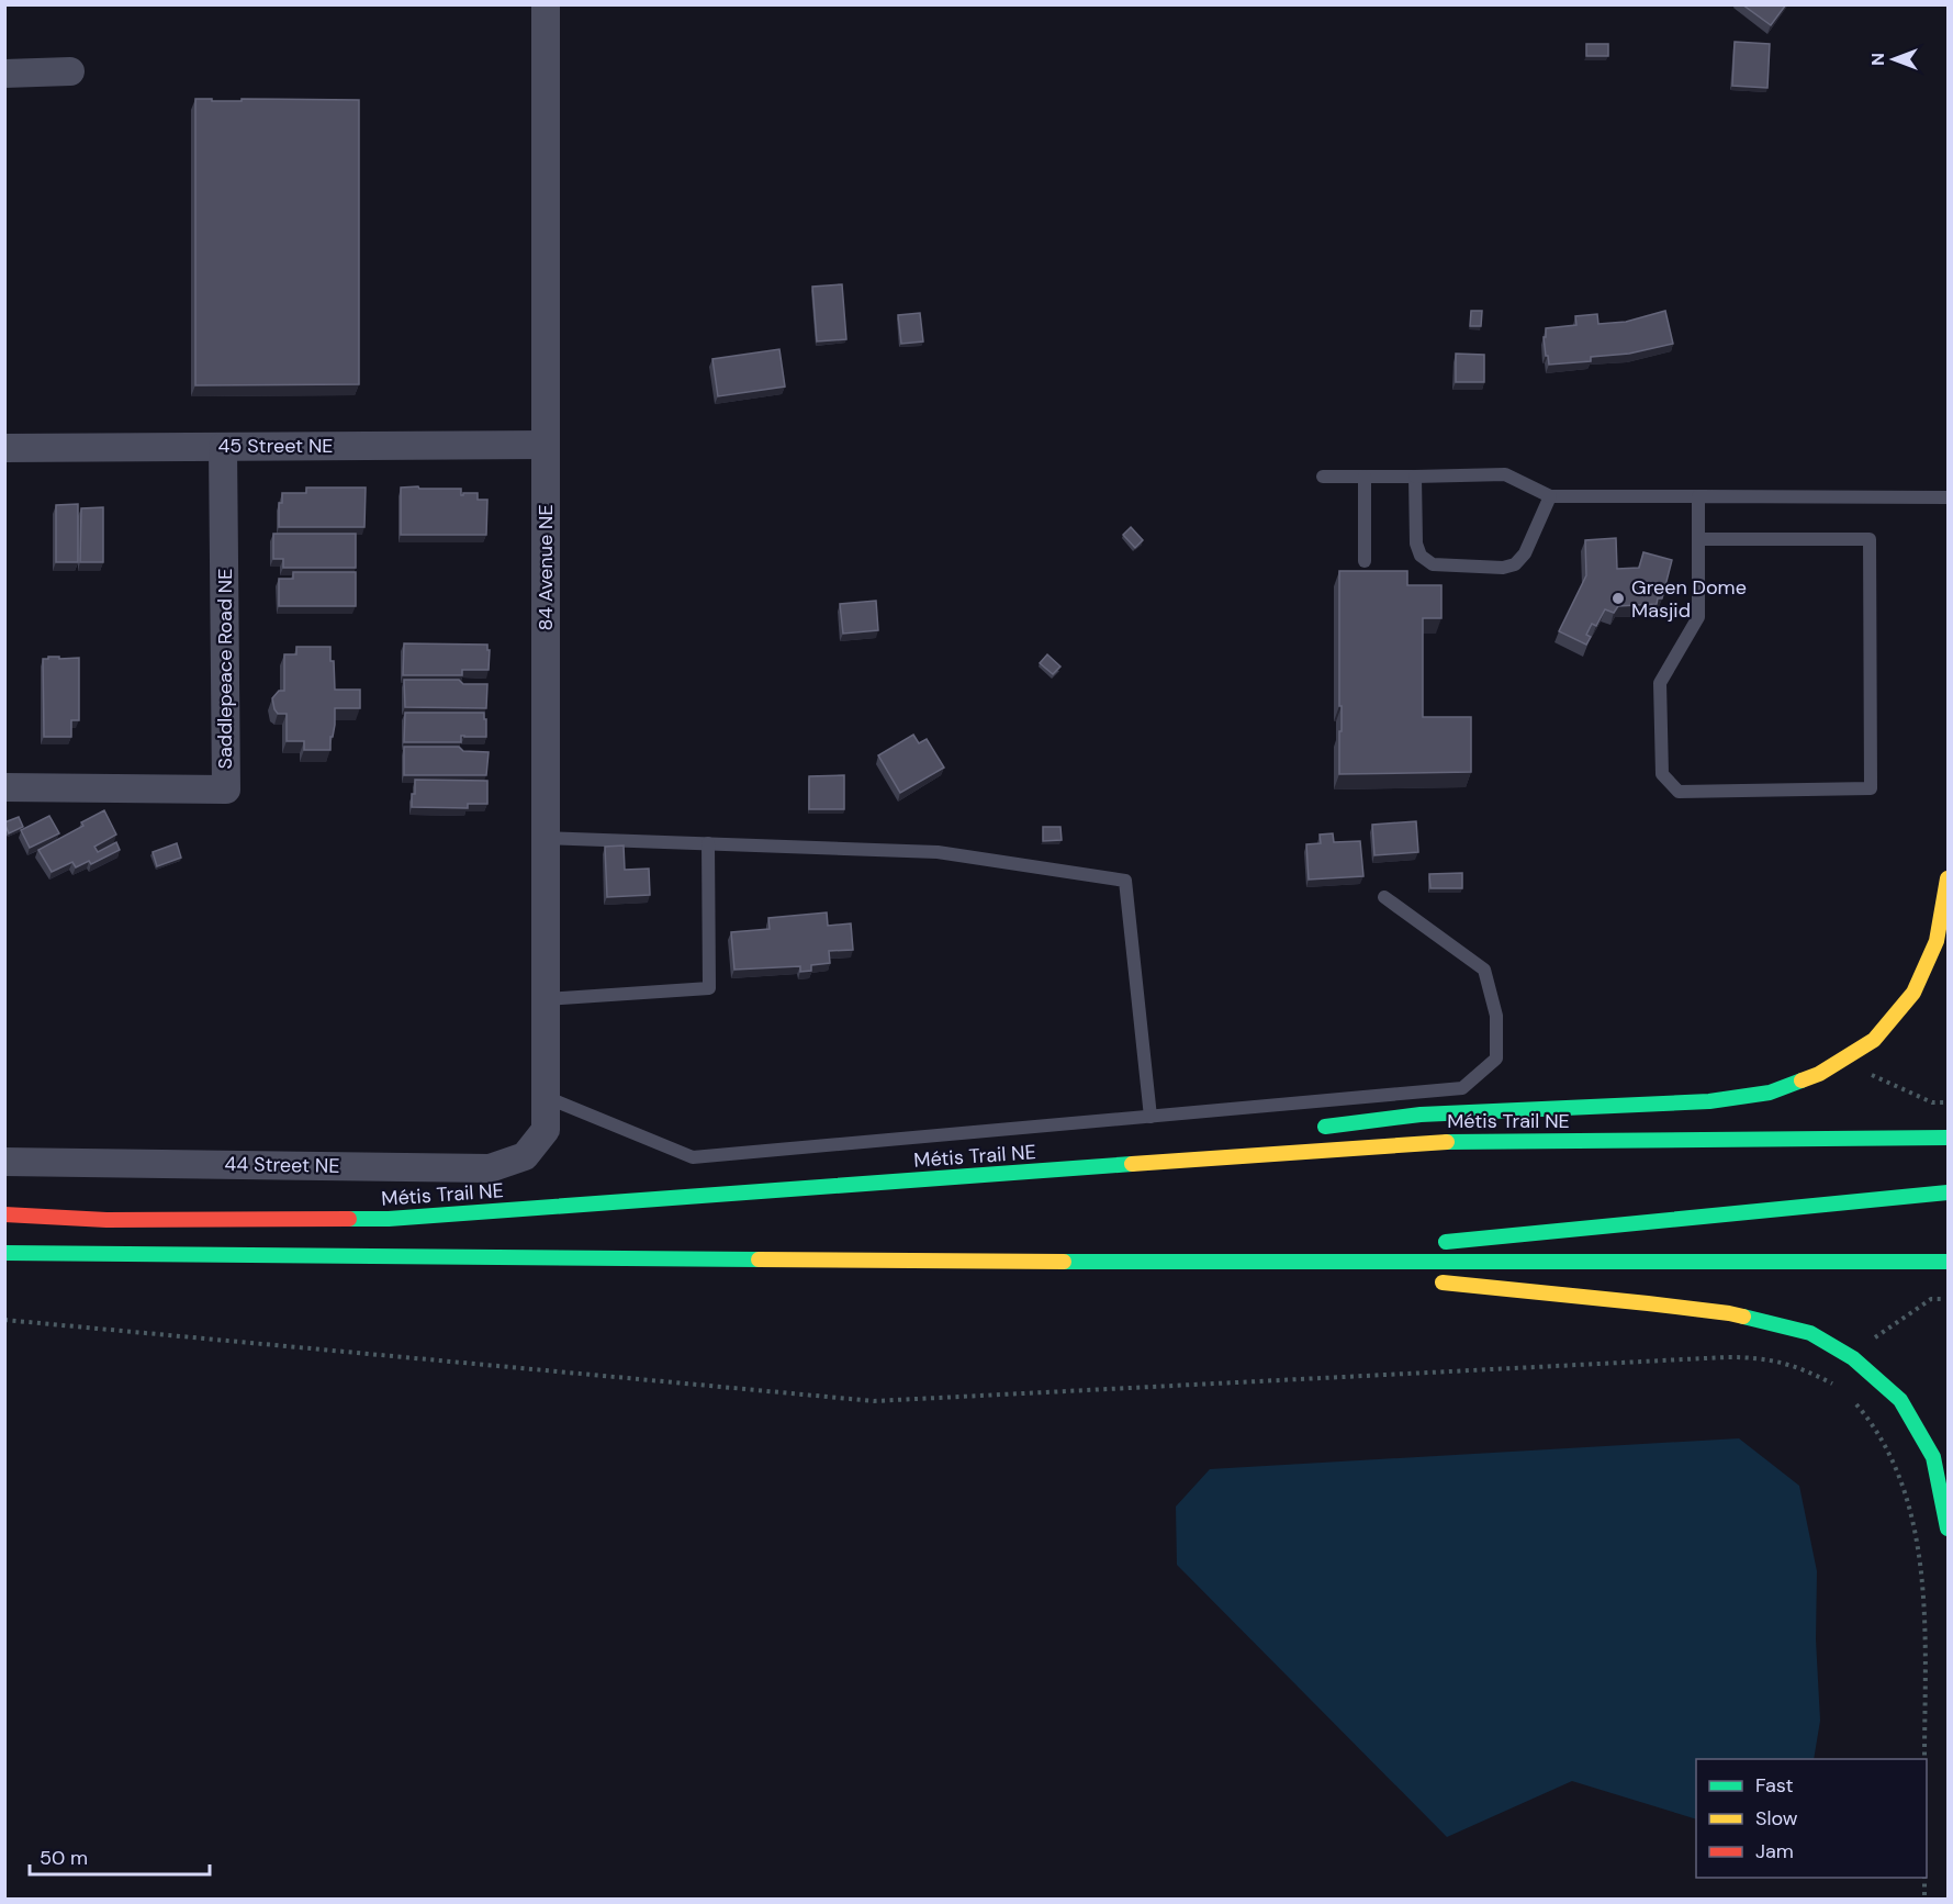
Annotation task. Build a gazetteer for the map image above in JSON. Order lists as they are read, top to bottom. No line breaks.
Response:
{"streets":{"main road":["Métis Trail NE"],"street":["45 Street NE","84 Avenue NE","Saddlepeace Road NE","44 Street NE"]},"crossings":[["45 Street NE","84 Avenue NE"],["45 Street NE","Saddlepeace Road NE"],["84 Avenue NE","44 Street NE"]],"places":["Green Dome Masjid"],"legend":["Fast","Slow","Jam"],"scale_bar":"50 m","north":"left"}
